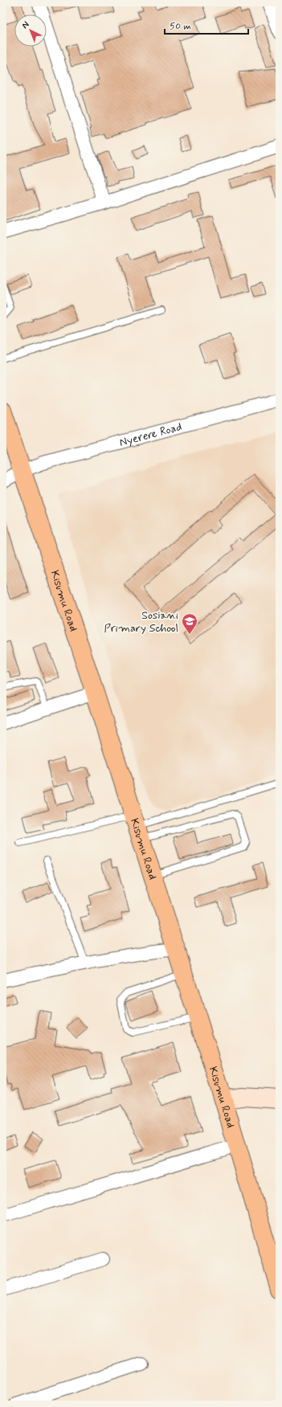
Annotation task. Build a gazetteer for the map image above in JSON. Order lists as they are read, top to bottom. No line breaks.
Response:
{"streets":{"highway":["Kisumu Road"],"street":["Nyerere Road"]},"crossings":[["Nyerere Road","Kisumu Road"]],"places":{"school or university":["Sosiani Primary School"]},"scale_bar":"50 m","north":"top left"}
